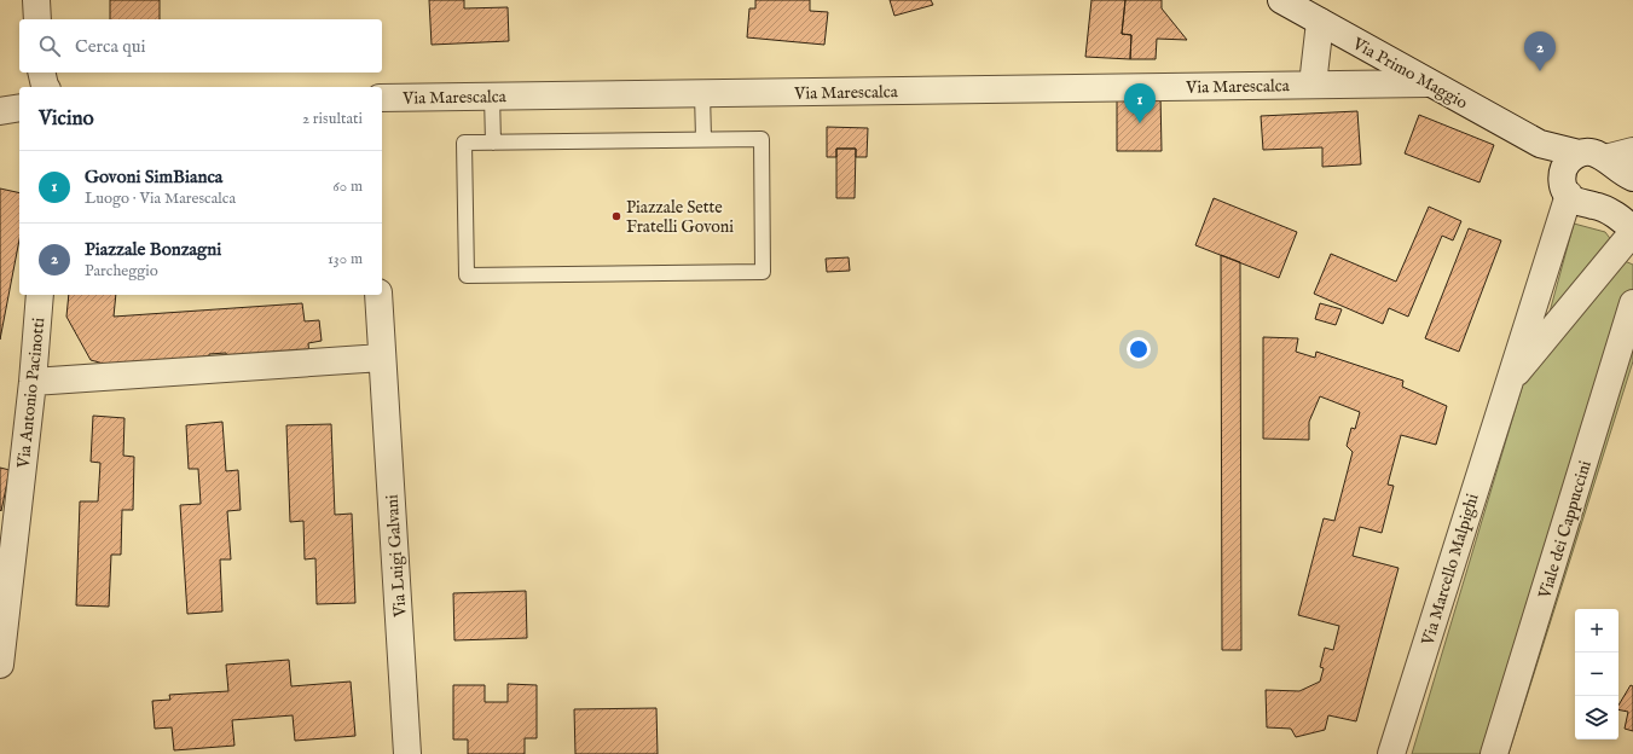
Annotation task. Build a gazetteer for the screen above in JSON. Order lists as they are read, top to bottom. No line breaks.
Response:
{"streets":{"street":["Via Primo Maggio","Via Marescalca","Via Antonio Pacinotti","Viale dei Cappuccini","Via Luigi Galvani","Via Marcello Malpighi"]},"crossings":[["Via Primo Maggio","Via Marescalca"],["Via Primo Maggio","Via Marcello Malpighi"]],"places":["Piazzale Sette Fratelli Govoni"],"page":{"search":"Cerca qui","pins":["2","1"],"heading":["Vicino","2 risultati"],"list":[{"mark":"1","name":"Govoni SimBianca","note":"Luogo · Via Marescalca","value":"60 m"},{"mark":"2","name":"Piazzale Bonzagni","note":"Parcheggio","value":"130 m"}],"map_buttons":["+","−"]}}
